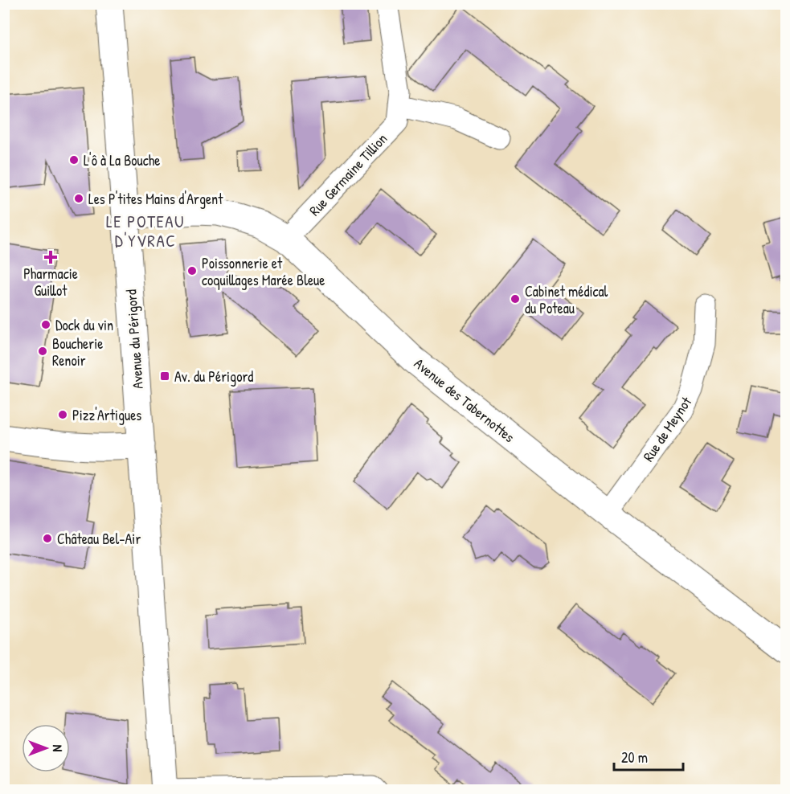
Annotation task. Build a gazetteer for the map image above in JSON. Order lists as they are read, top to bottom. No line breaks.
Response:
{"streets":{"street":["Rue Germaine Tillion","Avenue du Périgord","Avenue des Tabernottes","Rue de Meynot"]},"crossings":[["Rue Germaine Tillion","Avenue des Tabernottes"],["Avenue du Périgord","Avenue des Tabernottes"],["Avenue des Tabernottes","Rue de Meynot"]],"districts":["LE POTEAU D'YVRAC"],"places":{"other":["L'ô à La Bouche","Les P'tites Mains d'Argent","Poissonnerie et coquillages Marée Bleue","Cabinet médical du Poteau","Dock du vin","Boucherie Renoir","Pizz'Artigues","Château Bel-Air"],"health":["Pharmacie Guillot"],"transit":["Av. du Périgord"]},"scale_bar":"20 m","north":"right"}
